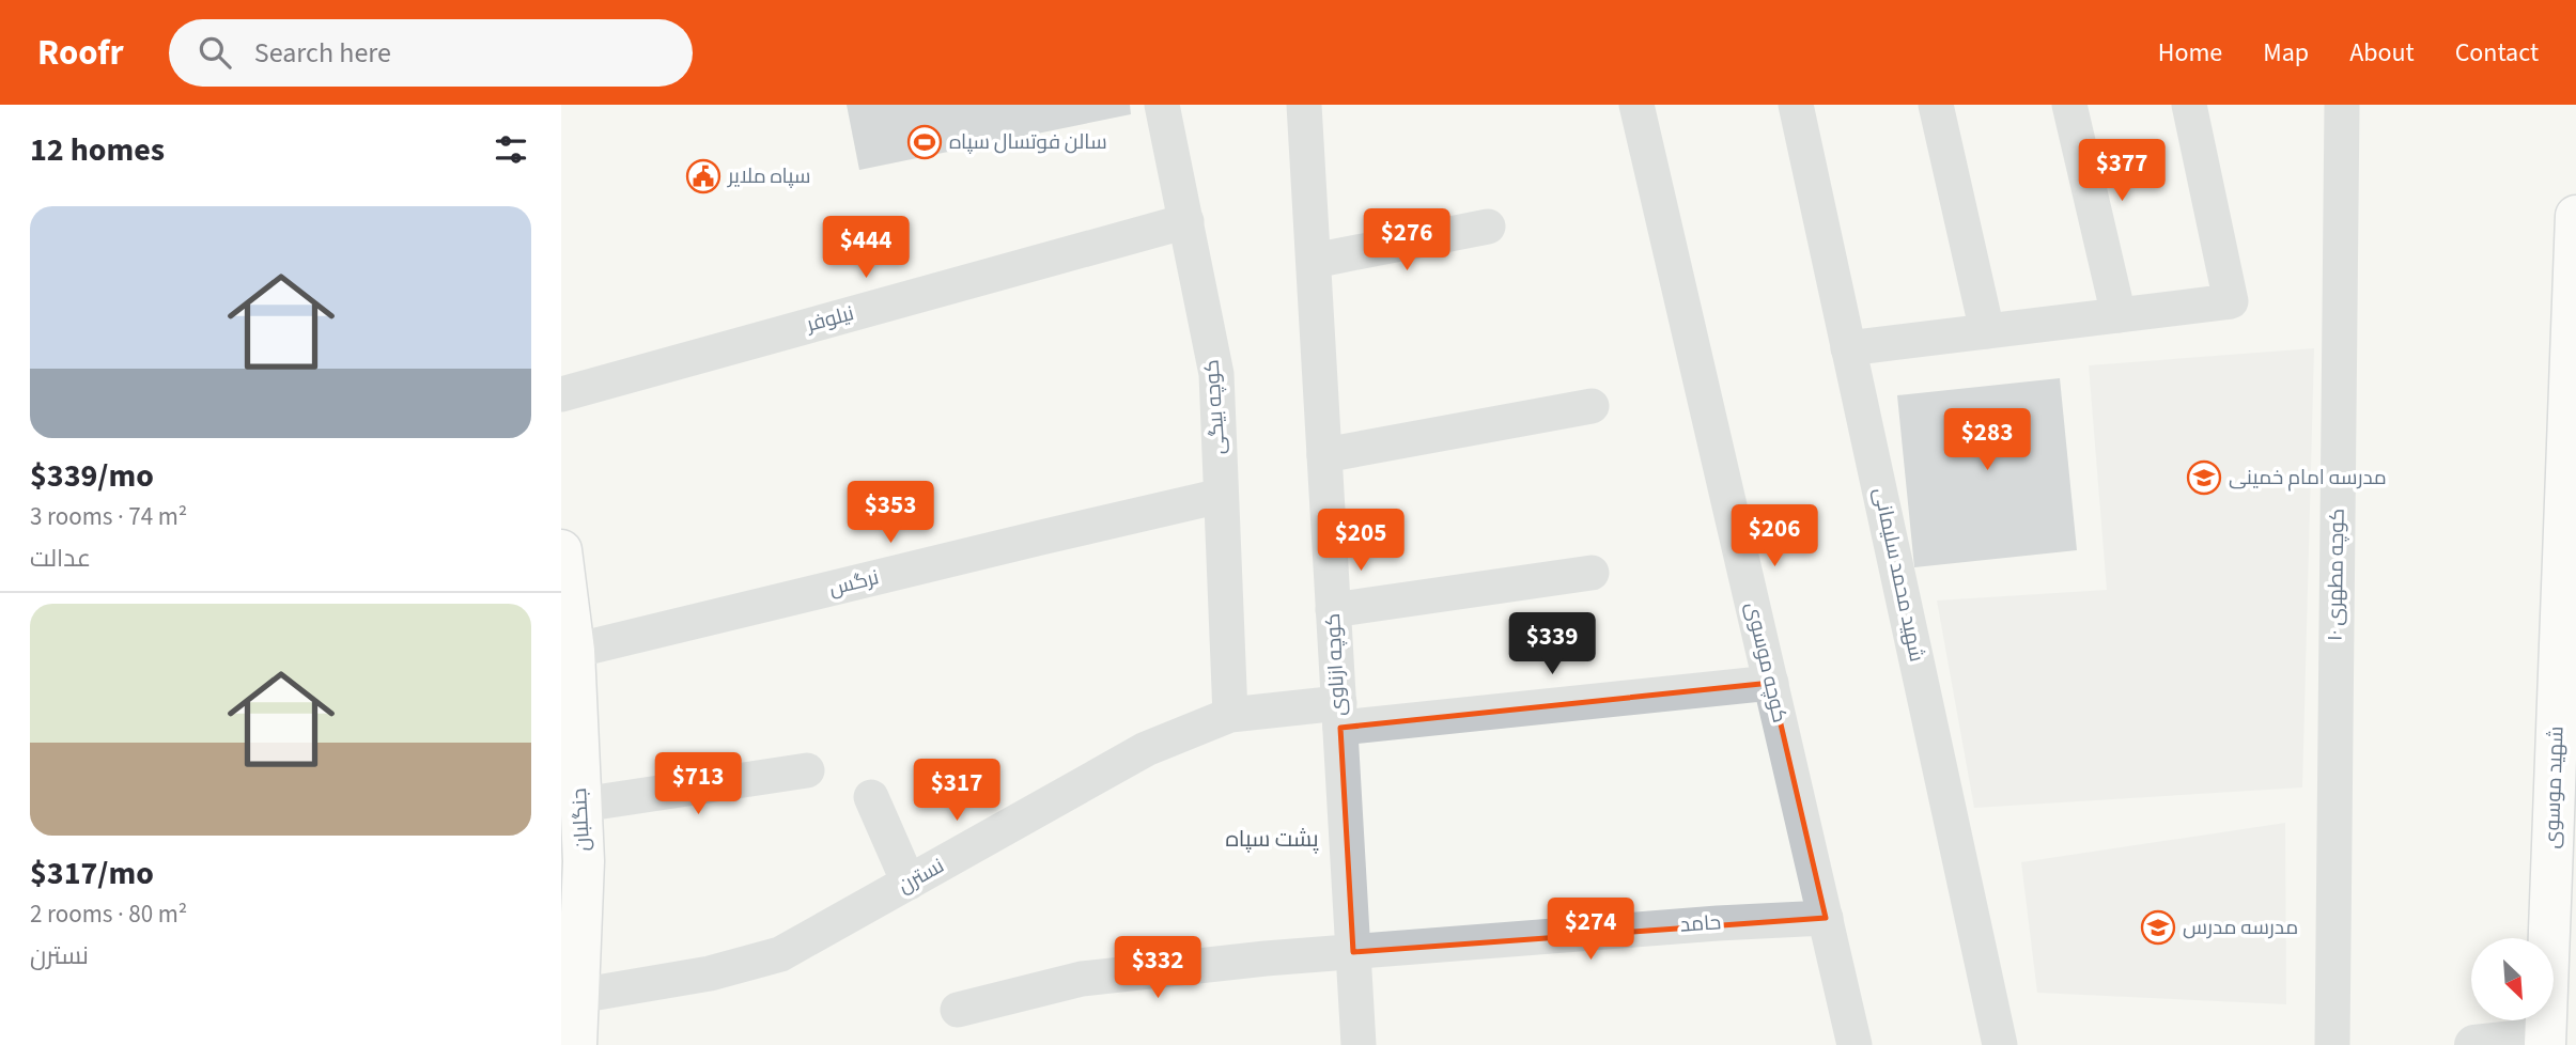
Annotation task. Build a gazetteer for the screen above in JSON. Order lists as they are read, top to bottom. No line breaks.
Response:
{"streets":{"main road":["شهید موسوی","جنگلبان"],"street":["نیلوفر","کوچه بیگی","شهید محمد سلیمانی","کوچه مطهری ۱۰","نرگس","کوچه موسوی","کوچه ازناوی","نسترن","حامد"]},"crossings":[["نیلوفر","کوچه بیگی"],["کوچه بیگی","نرگس"],["کوچه بیگی","نسترن"],["نرگس","جنگلبان"],["کوچه موسوی","نسترن"],["کوچه موسوی","حامد"],["کوچه ازناوی","نسترن"],["کوچه ازناوی","حامد"],["جنگلبان","نسترن"]],"districts":["پشت سپاه"],"places":{"sports":["سالن فوتسال سپاه"],"public building":["سپاه ملایر"],"school or university":["مدرسه امام خمینی","مدرسه مدرس"]},"north":"bottom right","page":{"header":"Roofr","search":"Search here","nav":["Home","Map","About","Contact"],"heading":"12 homes","price":["$377","$276","$444","$283","$353","$206","$205","$339","$713","$317","$274","$332"],"list":[{"name":"$339/mo","note":"3 rooms · 74 m² · عدالت"},{"name":"$317/mo","note":"2 rooms · 80 m² · نسترن"}]}}
